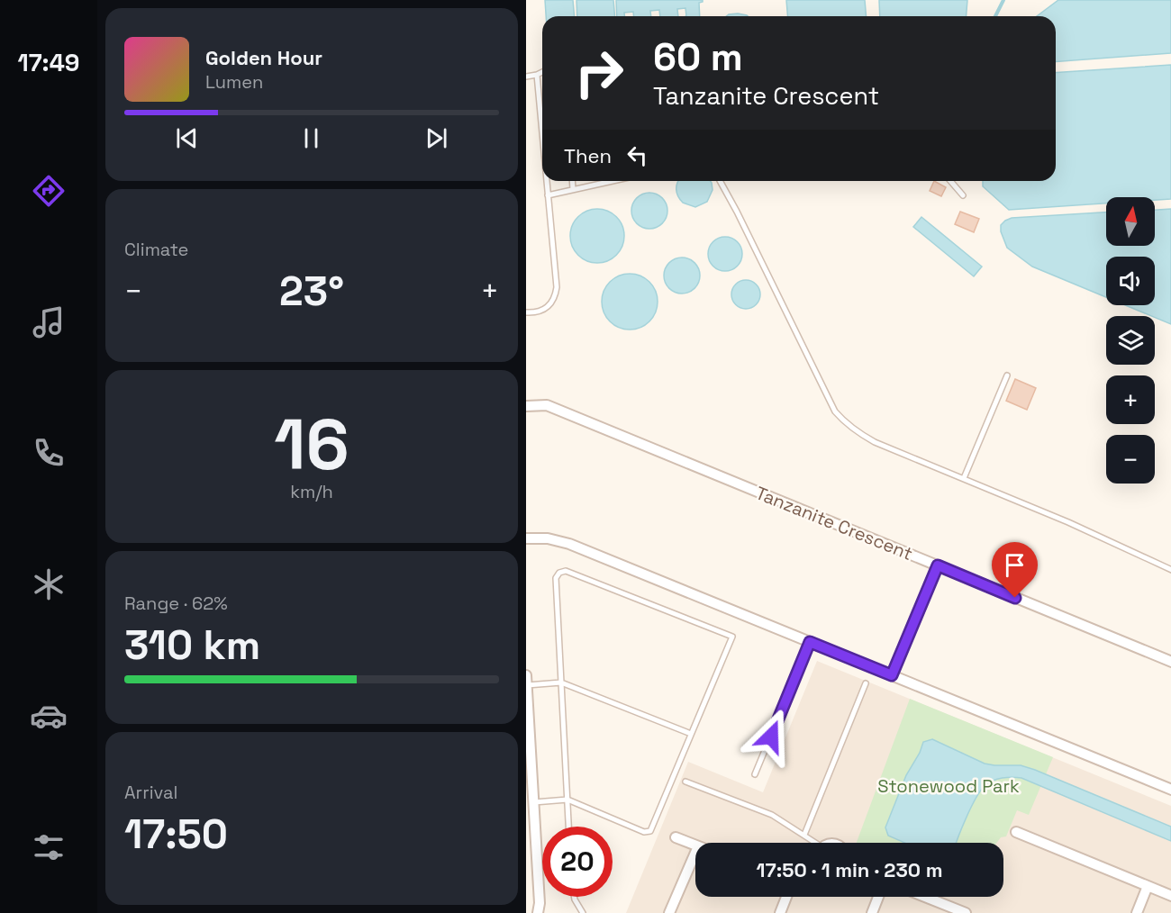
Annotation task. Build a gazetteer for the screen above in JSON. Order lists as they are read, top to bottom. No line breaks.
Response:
{"streets":{"street":["Tanzanite Crescent"]},"parks":["Stonewood Park"],"north":"top","page":{"tabs":"17:49","turn":["60 m","Tanzanite Crescent"],"song":["Golden Hour","Lumen"],"then":"Then","tile":["Climate",["16","km/h"],["Range · 62%","310 km"],["Arrival","17:50"]],"map_buttons":["+","−"],"heat":["−","23°","+"],"limit":"20","trip":"17:50 · 1 min · 230 m"}}
